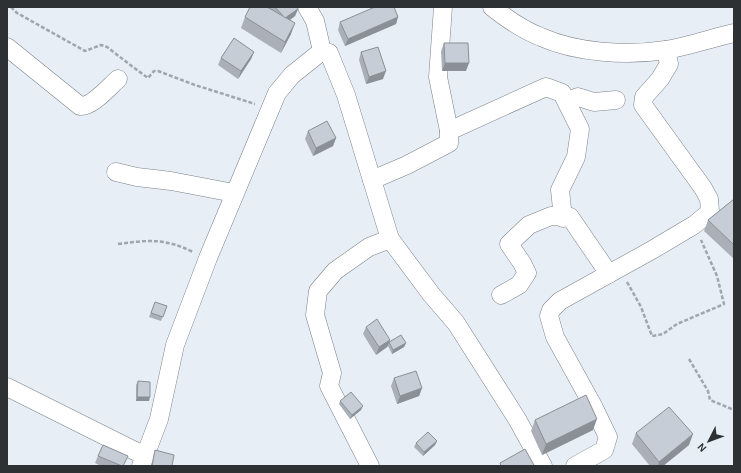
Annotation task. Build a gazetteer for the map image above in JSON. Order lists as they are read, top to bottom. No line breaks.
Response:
{"north":"bottom left"}
